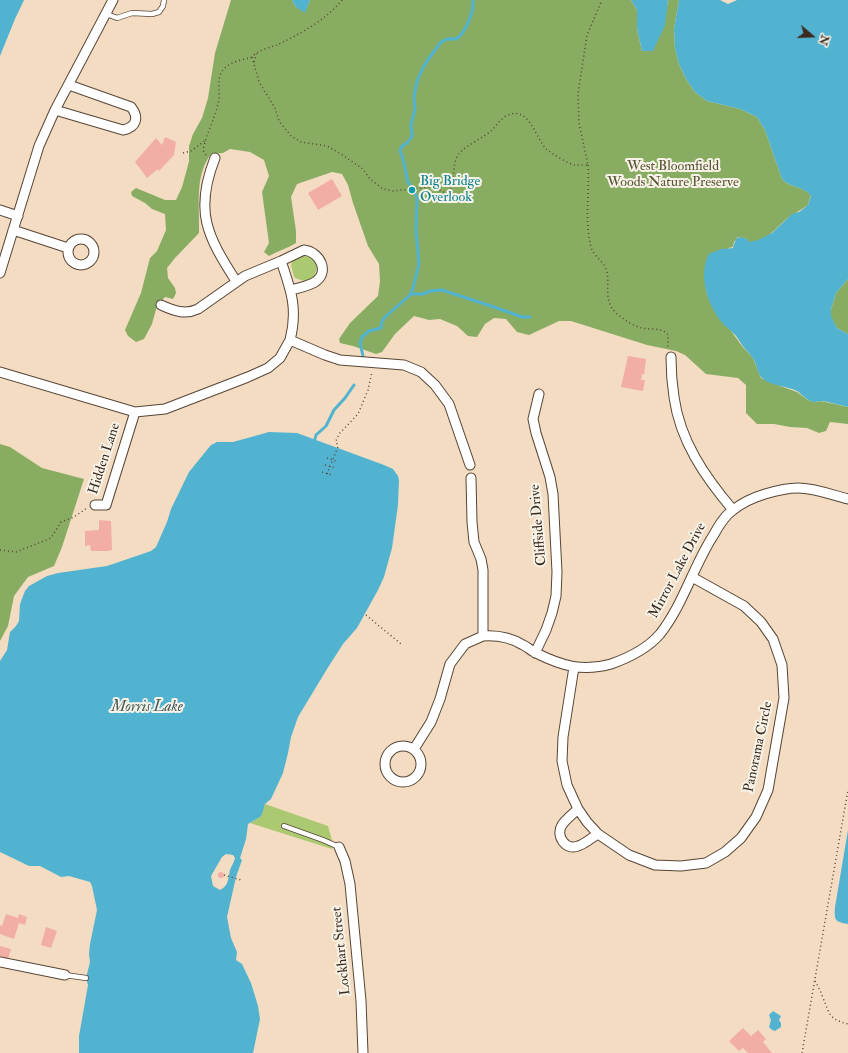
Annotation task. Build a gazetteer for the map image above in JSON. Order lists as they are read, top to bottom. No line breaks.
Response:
{"streets":{"street":["Hidden Lane","Cliffside Drive","Mirror Lake Drive","Panorama Circle","Lockhart Street"]},"crossings":[["Cliffside Drive","Mirror Lake Drive"],["Mirror Lake Drive","Panorama Circle"]],"water":["Morris Lake"],"parks":["West Bloomfield Woods Nature Preserve"],"places":["Big Bridge Overlook"],"north":"right"}
